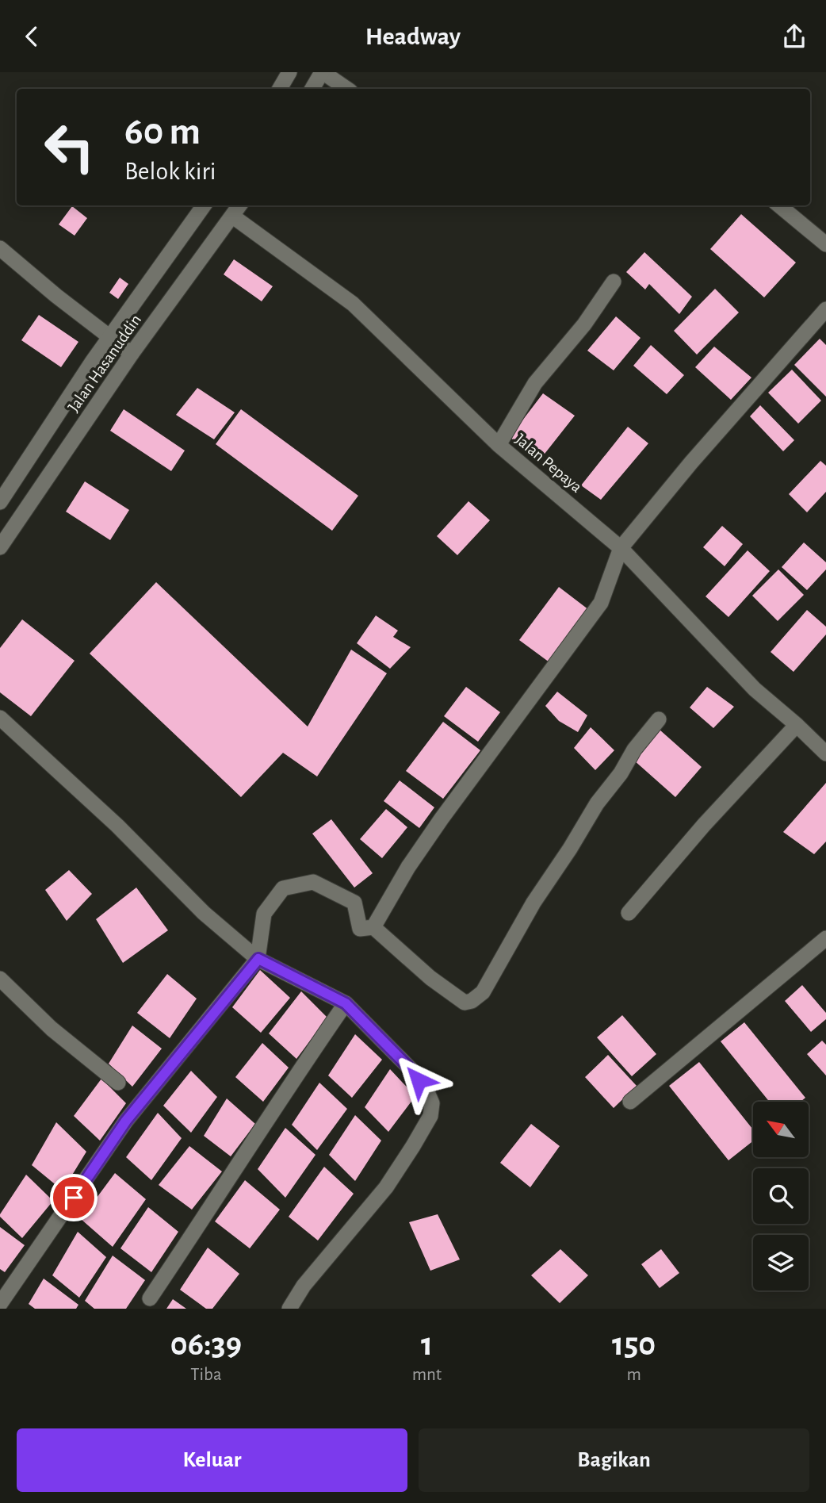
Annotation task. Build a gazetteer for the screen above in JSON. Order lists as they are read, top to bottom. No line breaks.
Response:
{"streets":{"street":["Jalan Hasanuddin","Jalan Pepaya"]},"crossings":[["Jalan Hasanuddin","Jalan Pepaya"]],"north":"top left","page":{"header":"Headway","turn":["60 m","Belok kiri"],"eta":["06:39","Tiba","1","mnt","150","m"],"buttons":["Keluar","Bagikan"]}}
